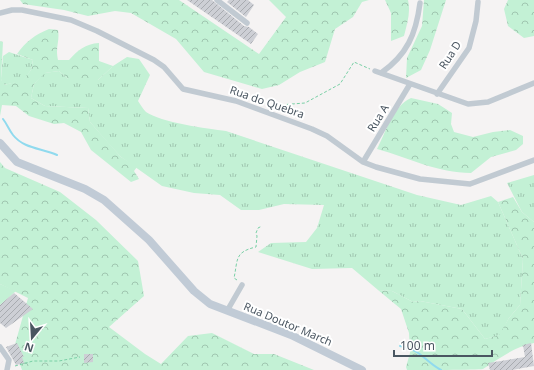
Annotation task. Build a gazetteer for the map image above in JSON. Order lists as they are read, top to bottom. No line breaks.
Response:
{"streets":{"main road":["Rua Doutor March"],"street":["Rua D","Rua do Quebra","Rua A"]},"crossings":[["Rua do Quebra","Rua A"]],"scale_bar":"100 m","north":"bottom"}
